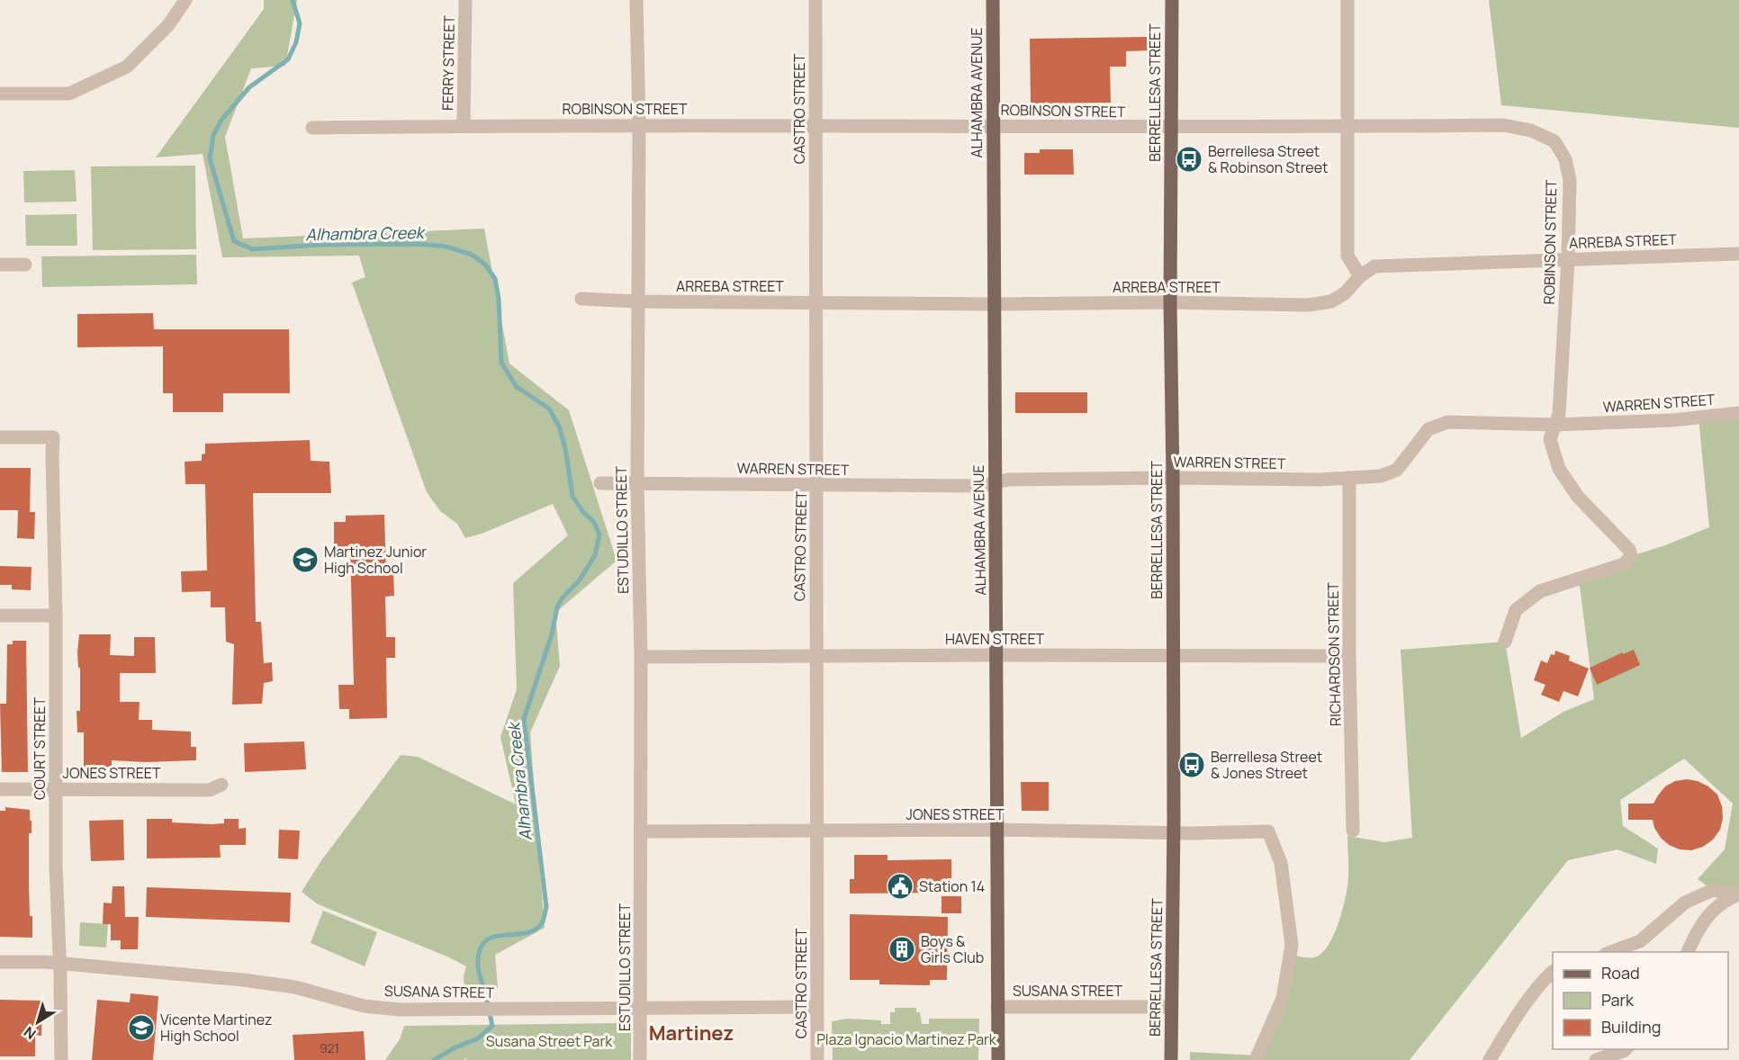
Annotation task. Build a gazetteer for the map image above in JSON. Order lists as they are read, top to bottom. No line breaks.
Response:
{"streets":{"main road":["ALHAMBRA AVENUE","BERRELLESA STREET"],"street":["FERRY STREET","ROBINSON STREET","CASTRO STREET","ARREBA STREET","WARREN STREET","ESTUDILLO STREET","HAVEN STREET","RICHARDSON STREET","COURT STREET","JONES STREET","SUSANA STREET"]},"crossings":[["FERRY STREET","ROBINSON STREET"],["ALHAMBRA AVENUE","ROBINSON STREET"],["ALHAMBRA AVENUE","ARREBA STREET"],["ALHAMBRA AVENUE","WARREN STREET"],["ALHAMBRA AVENUE","HAVEN STREET"],["ALHAMBRA AVENUE","JONES STREET"],["ALHAMBRA AVENUE","SUSANA STREET"],["BERRELLESA STREET","ROBINSON STREET"],["BERRELLESA STREET","ARREBA STREET"],["BERRELLESA STREET","WARREN STREET"],["BERRELLESA STREET","HAVEN STREET"],["BERRELLESA STREET","JONES STREET"],["BERRELLESA STREET","SUSANA STREET"],["ROBINSON STREET","CASTRO STREET"],["ROBINSON STREET","ARREBA STREET"],["ROBINSON STREET","WARREN STREET"],["ROBINSON STREET","ESTUDILLO STREET"],["CASTRO STREET","ARREBA STREET"],["CASTRO STREET","WARREN STREET"],["CASTRO STREET","HAVEN STREET"],["CASTRO STREET","JONES STREET"],["CASTRO STREET","SUSANA STREET"],["ARREBA STREET","ESTUDILLO STREET"],["WARREN STREET","ESTUDILLO STREET"],["WARREN STREET","RICHARDSON STREET"],["ESTUDILLO STREET","HAVEN STREET"],["ESTUDILLO STREET","JONES STREET"],["ESTUDILLO STREET","SUSANA STREET"],["HAVEN STREET","RICHARDSON STREET"],["COURT STREET","JONES STREET"],["COURT STREET","SUSANA STREET"]],"districts":["Martinez"],"water":["Alhambra Creek"],"parks":["Plaza Ignacio Martinez Park","Susana Street Park"],"places":{"bus stop":["Berrellesa Street & Robinson Street","Berrellesa Street & Jones Street"],"school or university":["Martinez Junior High School","Vicente Martinez High School"],"public building":["Station 14"],"building":["Boys & Girls Club"]},"house_numbers":["921"],"legend":["Road","Park","Building"],"north":"bottom left"}
